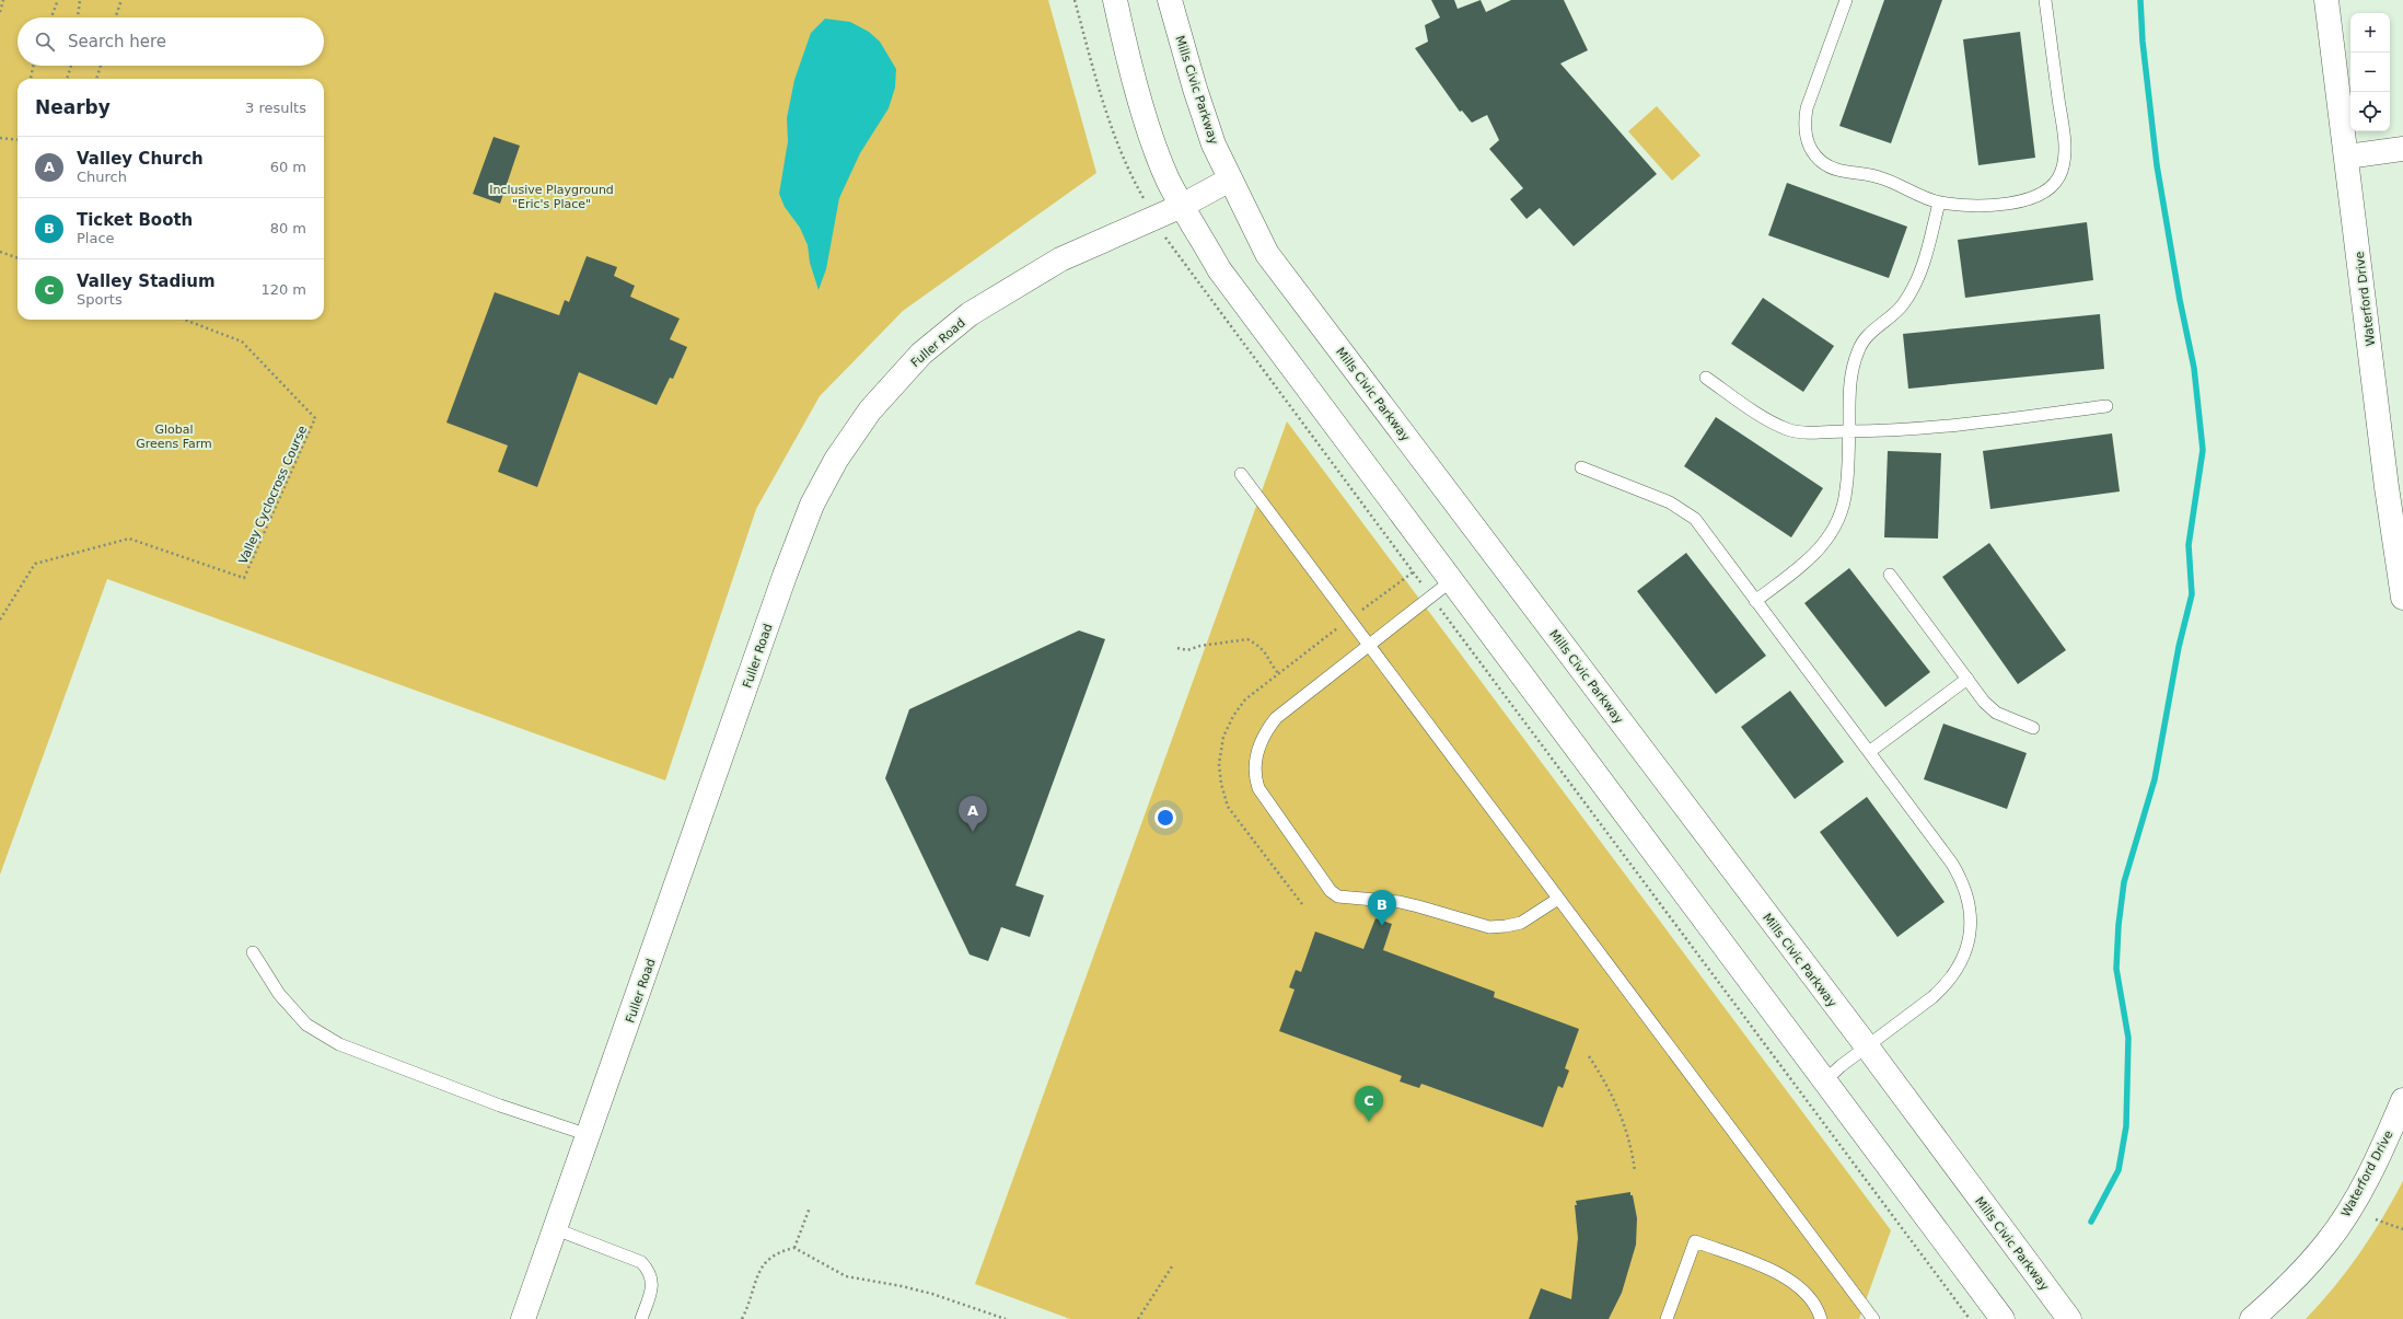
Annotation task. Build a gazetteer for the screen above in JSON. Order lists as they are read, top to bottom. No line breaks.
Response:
{"streets":{"main road":["Mills Civic Parkway","Waterford Drive","Fuller Road"],"path":["Valley Cyclocross Course"]},"crossings":[["Mills Civic Parkway","Fuller Road"]],"parks":["Inclusive Playground \"Eric's Place\"","Global Greens Farm"],"page":{"map_buttons":["+","−"],"search":"Search here","heading":["Nearby","3 results"],"list":[{"mark":"A","name":"Valley Church","note":"Church","value":"60 m"},{"mark":"B","name":"Ticket Booth","note":"Place","value":"80 m"},{"mark":"C","name":"Valley Stadium","note":"Sports","value":"120 m"}],"pins":["A","B","C"]}}
